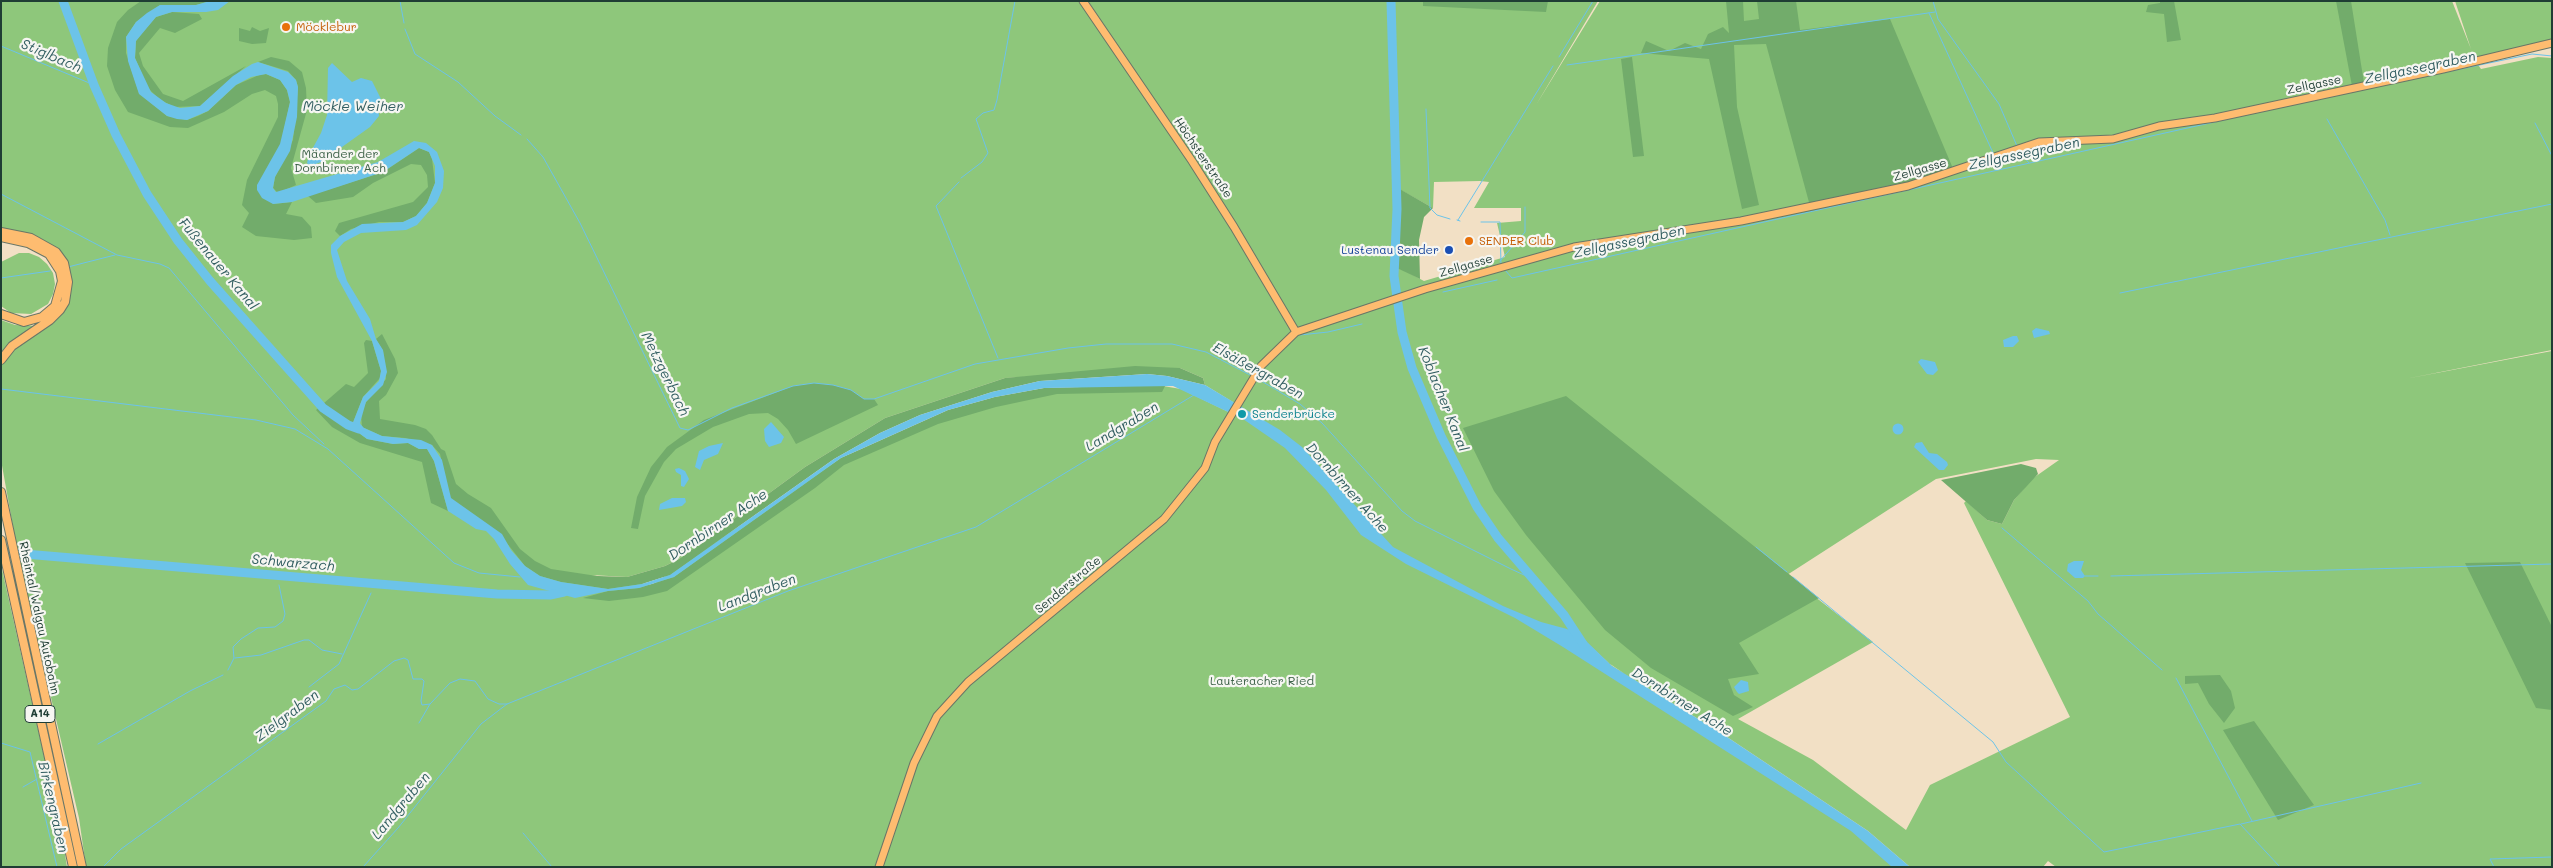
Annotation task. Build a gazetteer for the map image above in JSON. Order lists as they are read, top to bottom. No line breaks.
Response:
{"streets":{"highway":["Rheintal/Walgau Autobahn","A14"],"main road":["Zellgasse","Höchsterstraße","Senderstraße"]},"crossings":[["Zellgasse","Höchsterstraße"],["Zellgasse","Senderstraße"],["Höchsterstraße","Senderstraße"]],"water":["Stiglbach","Zellgassegraben","Möckle Weiher","Fußenauer Kanal","Elsäßergraben","Metzgerbach","Koblacher Kanal","Landgraben","Dornbirner Ache","Schwarzach","Zielgraben","Birkengraben"],"parks":["Mäander der Dornbirner Ach","Lauteracher Ried"],"places":["Möcklebur","SENDER Club","Lustenau Sender","Senderbrücke"]}
